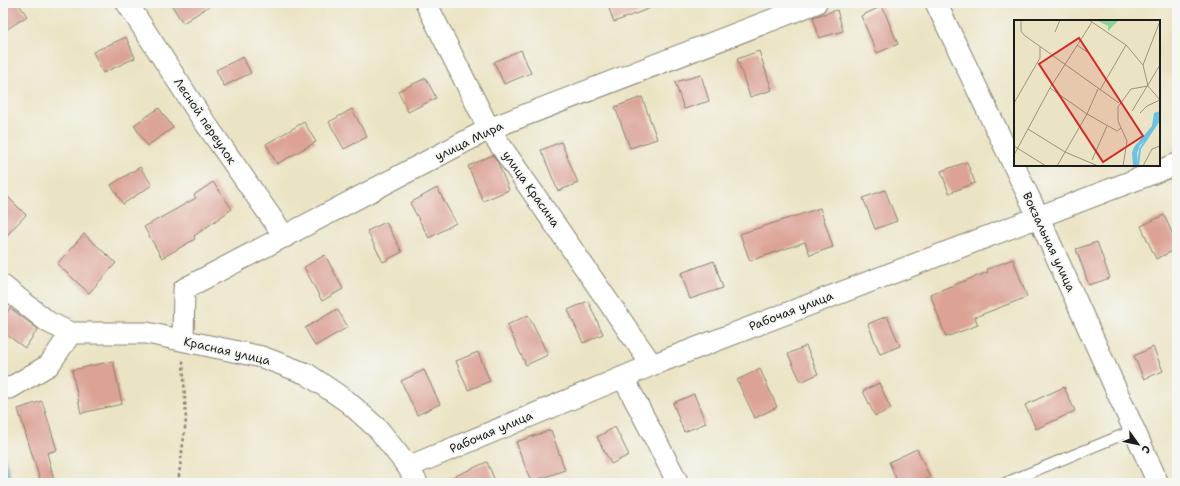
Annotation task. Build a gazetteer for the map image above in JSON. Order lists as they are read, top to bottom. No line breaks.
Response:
{"streets":{"street":["Лесной переулок","улица Мира","улица Красина","Вокзальная улица","Рабочая улица","Красная улица"]},"crossings":[["Лесной переулок","улица Мира"],["улица Мира","улица Красина"],["улица Мира","Красная улица"],["улица Красина","Рабочая улица"],["Вокзальная улица","Рабочая улица"],["Рабочая улица","Красная улица"]],"north":"bottom right"}
